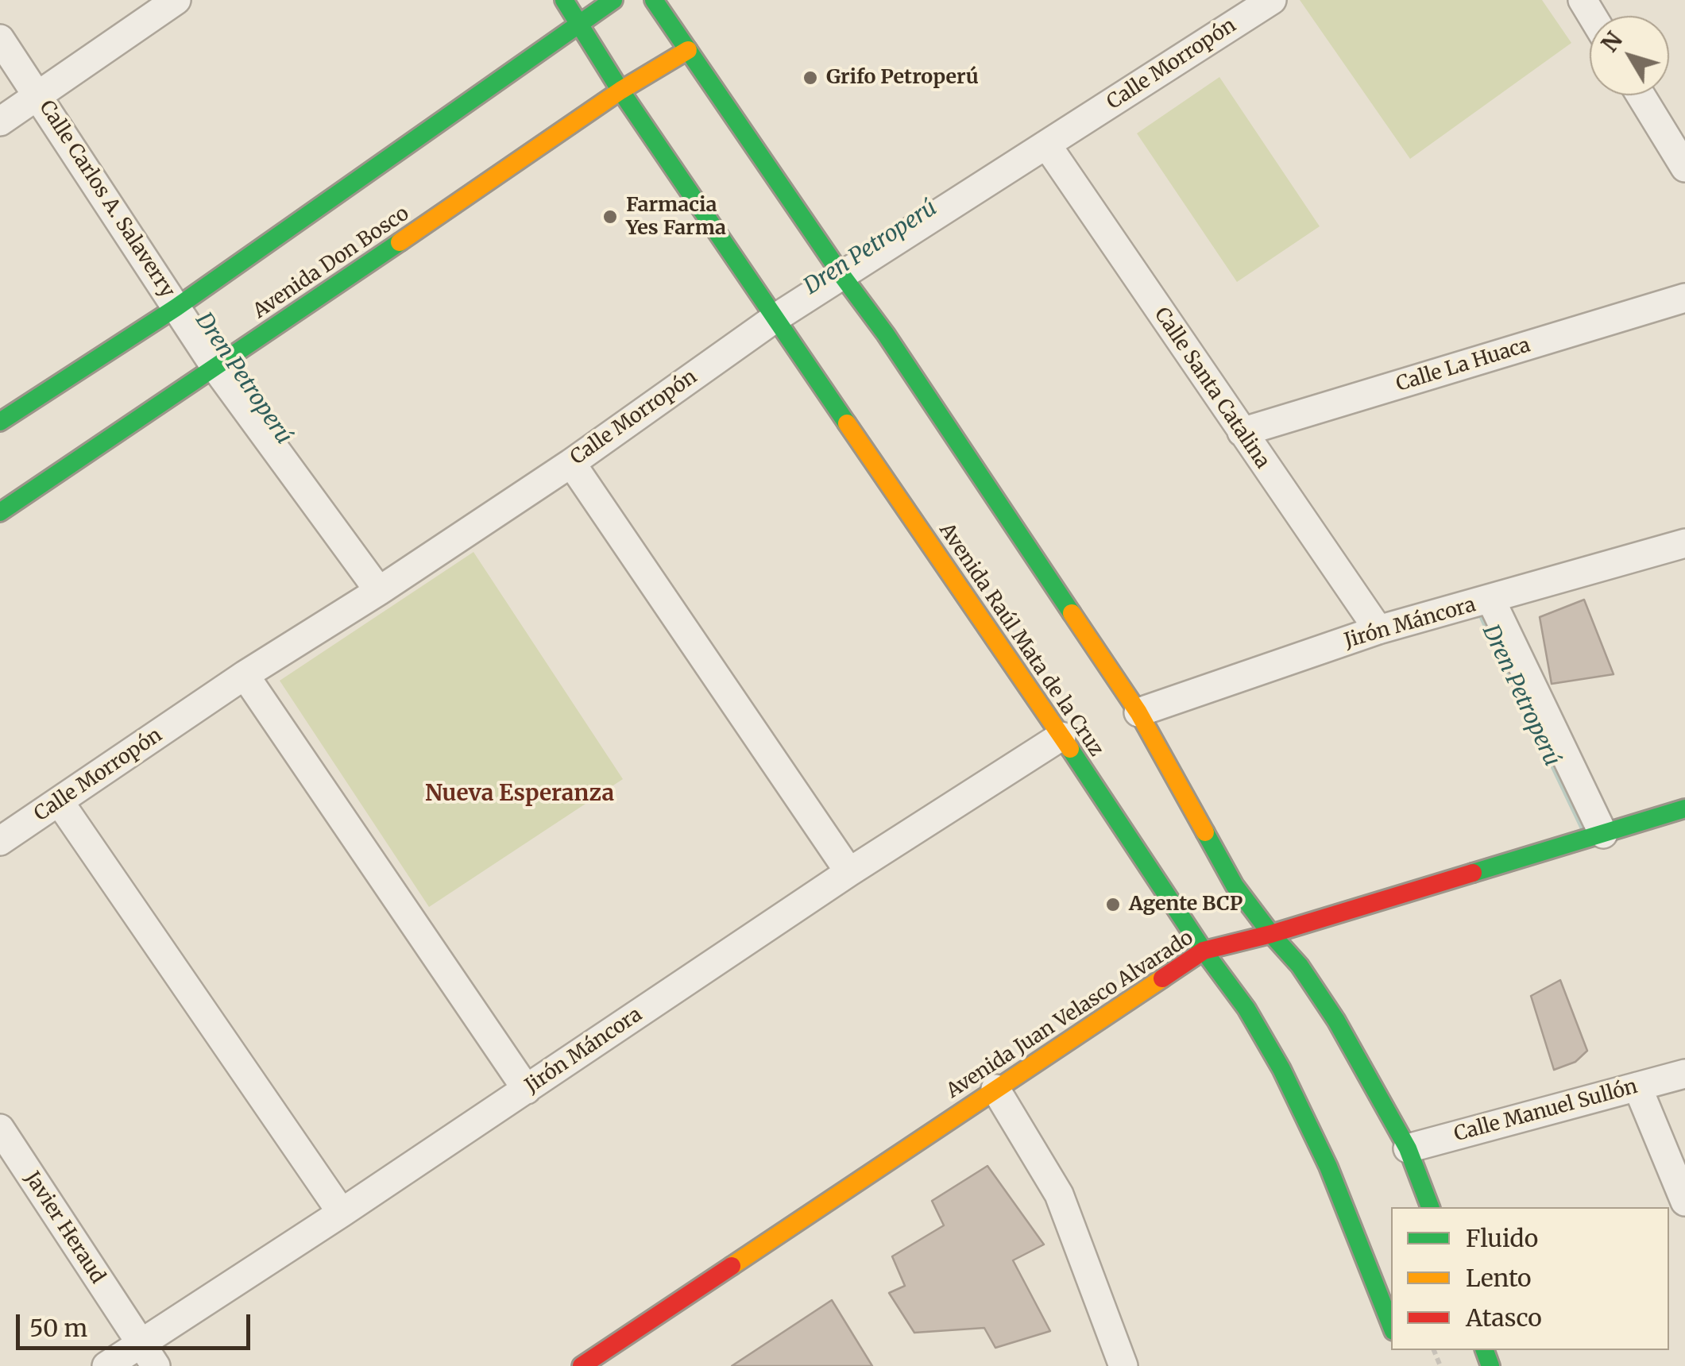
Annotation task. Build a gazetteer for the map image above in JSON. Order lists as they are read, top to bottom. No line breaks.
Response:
{"streets":{"main road":["Avenida Don Bosco","Avenida Raúl Mata de la Cruz","Avenida Juan Velasco Alvarado"],"street":["Calle Morropón","Calle Carlos A. Salaverry","Calle La Huaca","Calle Santa Catalina","Jirón Máncora","Calle Manuel Sullón","Javier Heraud"]},"crossings":[["Calle Morropón","Calle Carlos A. Salaverry"],["Calle Morropón","Calle Santa Catalina"],["Calle Morropón","Avenida Raúl Mata de la Cruz"],["Calle Carlos A. Salaverry","Avenida Don Bosco"],["Avenida Don Bosco","Avenida Raúl Mata de la Cruz"],["Calle La Huaca","Calle Santa Catalina"],["Calle Santa Catalina","Jirón Máncora"],["Jirón Máncora","Avenida Raúl Mata de la Cruz"],["Jirón Máncora","Javier Heraud"],["Avenida Raúl Mata de la Cruz","Avenida Juan Velasco Alvarado"]],"districts":["Nueva Esperanza"],"water":["Dren Petroperú"],"places":["Grifo Petroperú","Farmacia Yes Farma","Agente BCP"],"legend":["Fluido","Lento","Atasco"],"scale_bar":"50 m","north":"top left"}
